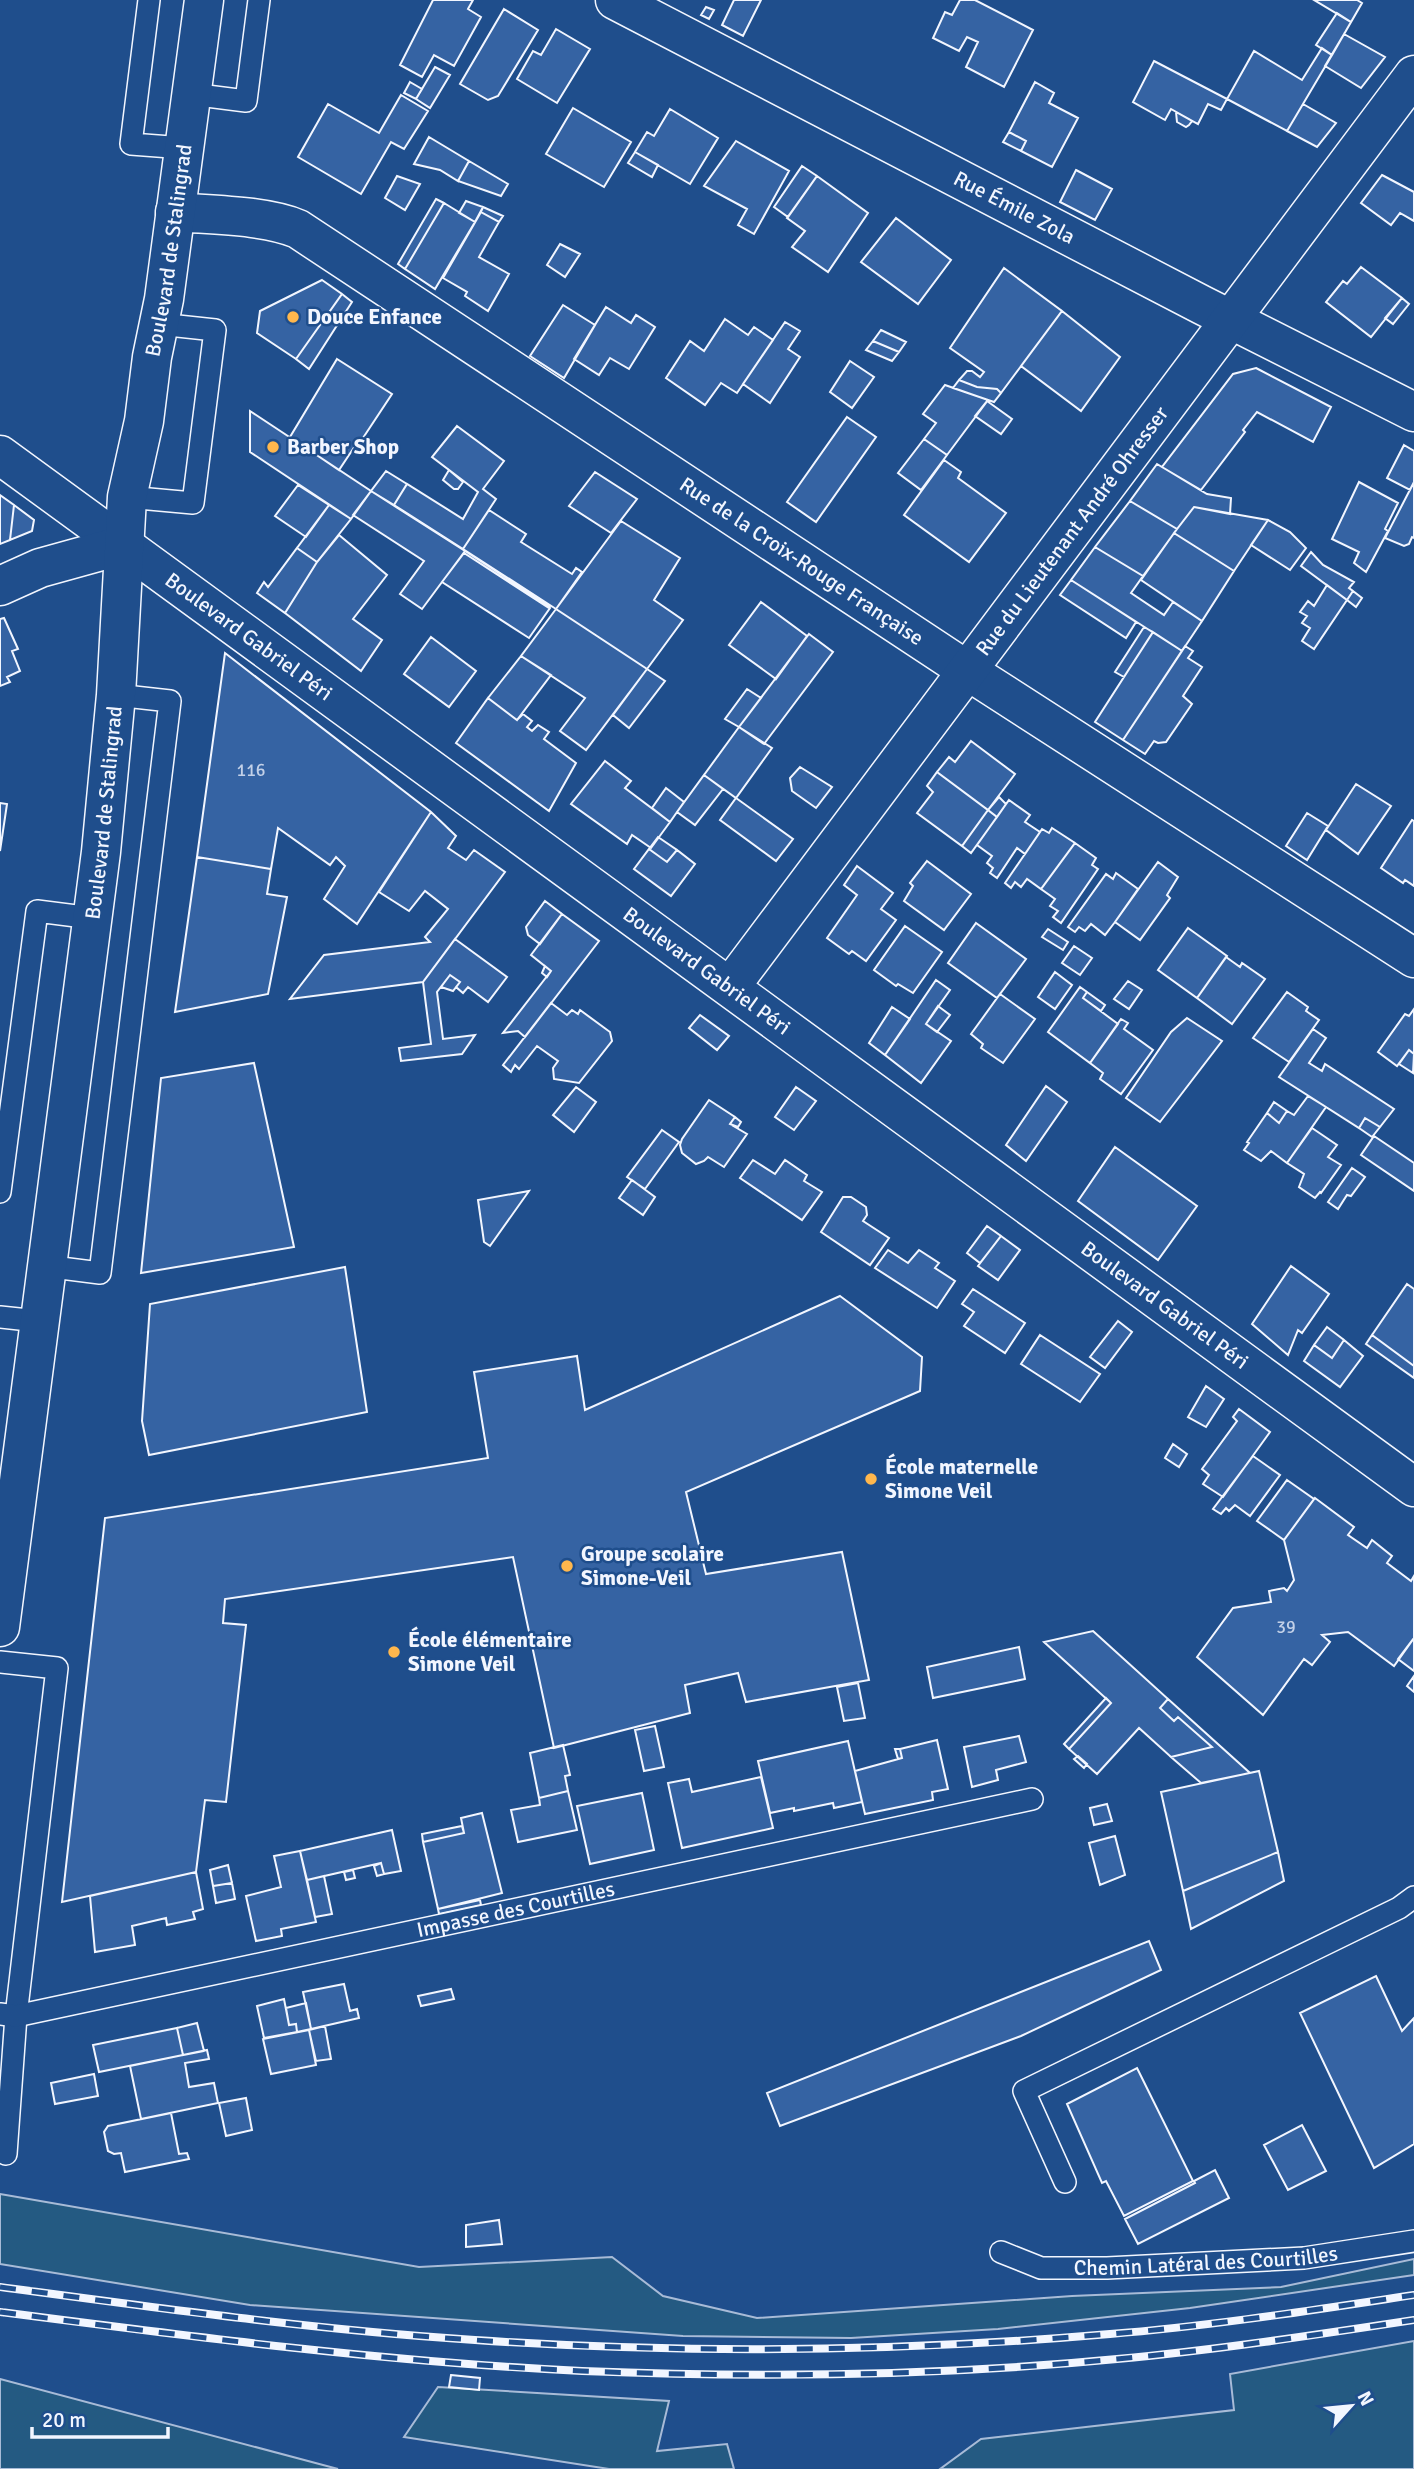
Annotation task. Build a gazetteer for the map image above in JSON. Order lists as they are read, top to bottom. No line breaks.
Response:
{"streets":{"street":["Rue Émile Zola","Boulevard de Stalingrad","Rue du Lieutenant André Ohresser","Rue de la Croix-Rouge Française","Boulevard Gabriel Péri"],"lane":["Impasse des Courtilles","Chemin Latéral des Courtilles"]},"crossings":[["Rue Émile Zola","Rue du Lieutenant André Ohresser"],["Boulevard de Stalingrad","Rue de la Croix-Rouge Française"],["Boulevard de Stalingrad","Boulevard Gabriel Péri"],["Rue du Lieutenant André Ohresser","Rue de la Croix-Rouge Française"],["Rue du Lieutenant André Ohresser","Boulevard Gabriel Péri"]],"places":["Douce Enfance","Barber Shop","École maternelle Simone Veil","Groupe scolaire Simone-Veil","École élémentaire Simone Veil"],"house_numbers":["116","39"],"scale_bar":"20 m","north":"top right"}
